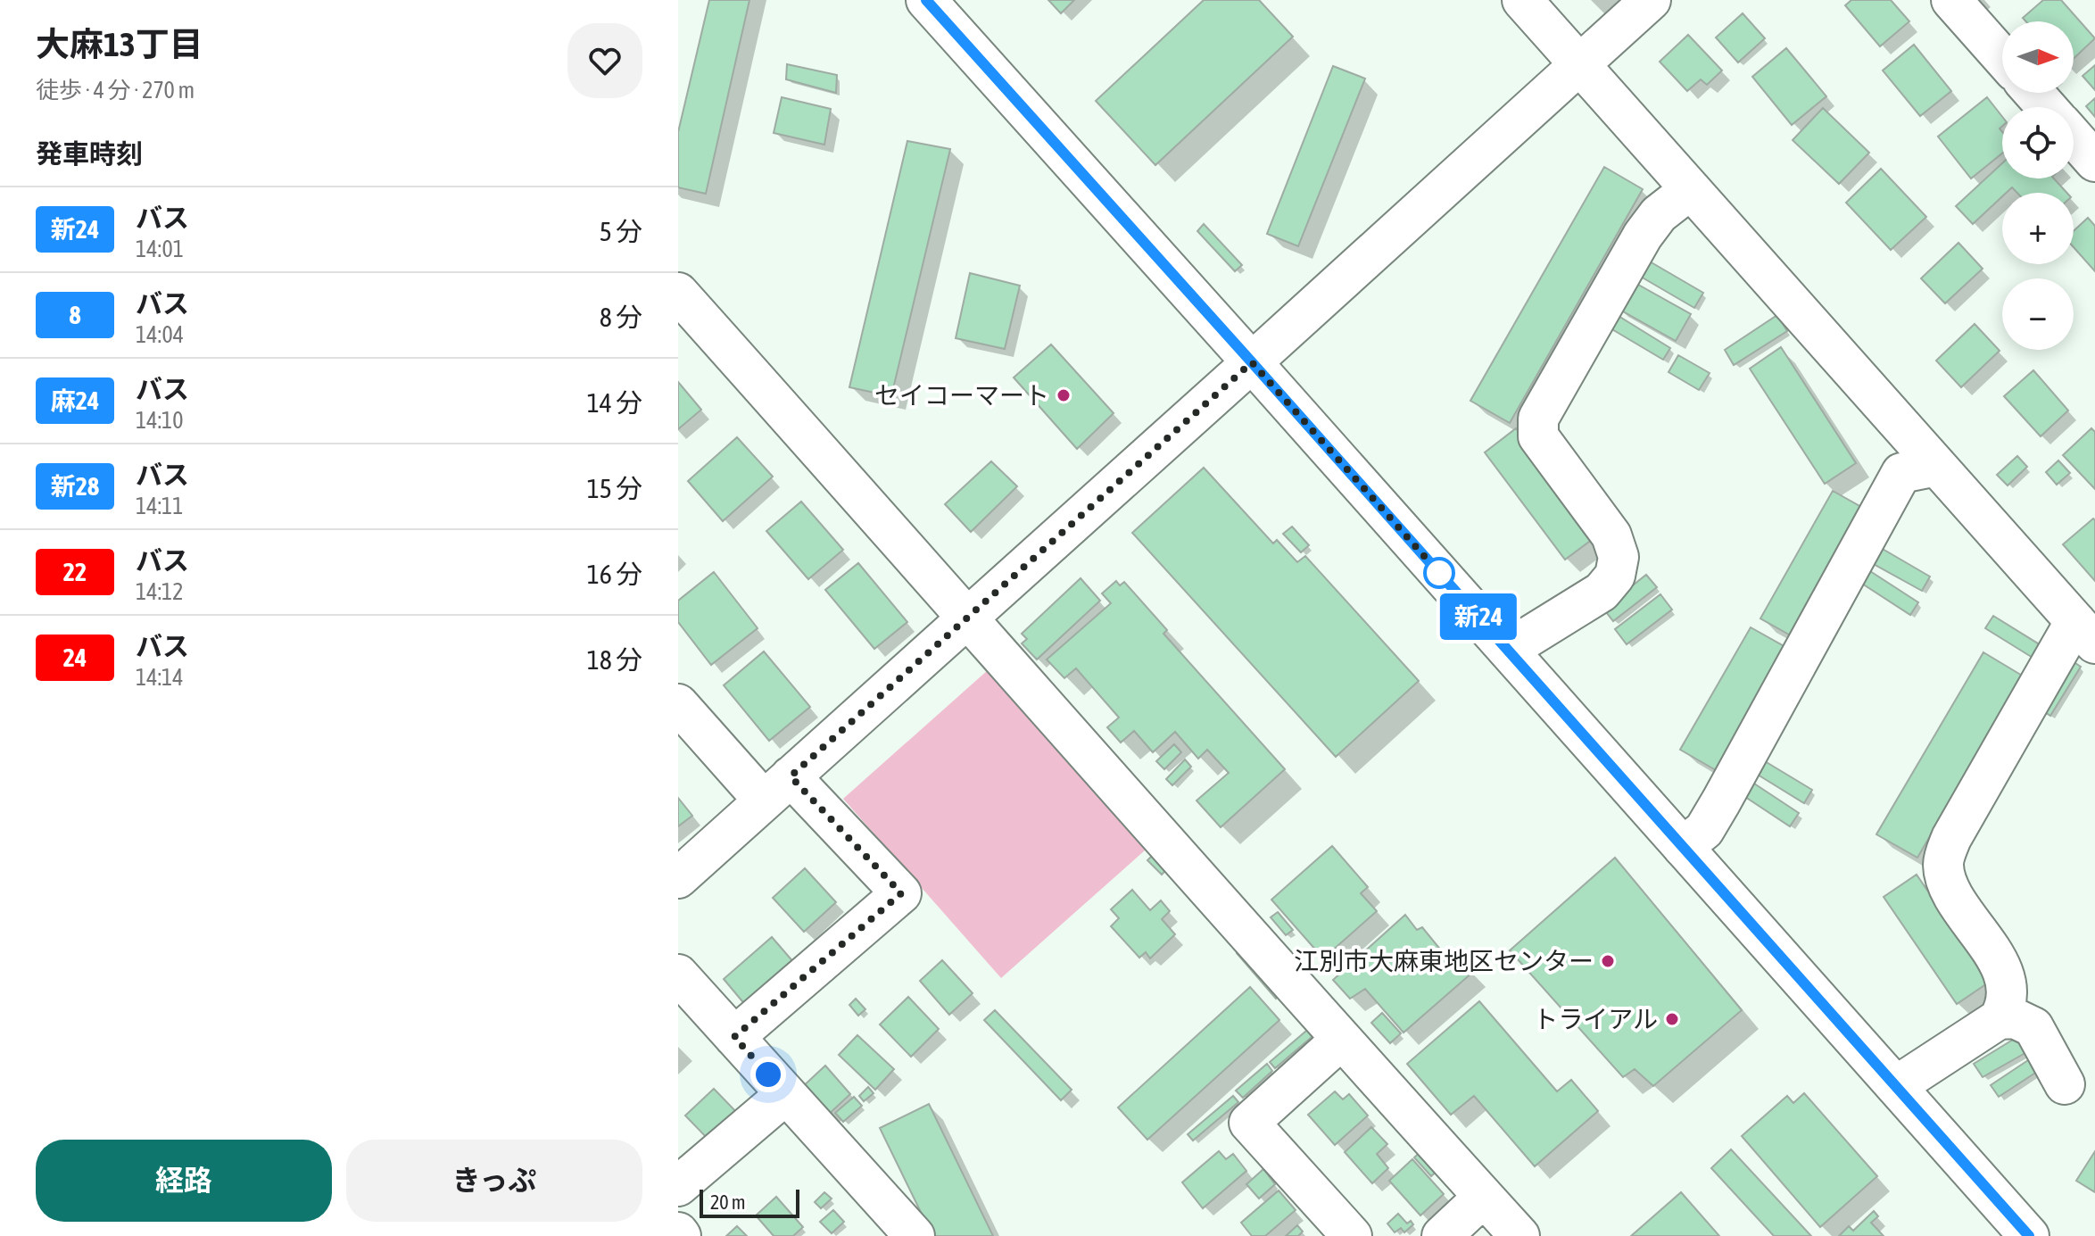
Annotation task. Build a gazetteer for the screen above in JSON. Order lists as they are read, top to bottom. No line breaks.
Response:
{"places":["セイコーマート","江別市大麻東地区センター","トライアル"],"lines":["bus line 新24"],"scale_bar":"20 m","north":"right","page":{"heading":[["大麻13丁目","徒歩 · 4 分 · 270 m"],"発車時刻"],"on_map":"新24","map_buttons":["+","−"],"list":[{"mark":"新24","name":"バス","note":"14:01","value":"5 分"},{"mark":"8","name":"バス","note":"14:04","value":"8 分"},{"mark":"麻24","name":"バス","note":"14:10","value":"14 分"},{"mark":"新28","name":"バス","note":"14:11","value":"15 分"},{"mark":"22","name":"バス","note":"14:12","value":"16 分"},{"mark":"24","name":"バス","note":"14:14","value":"18 分"}],"buttons":["経路","きっぷ"],"scale":"20 m"}}
